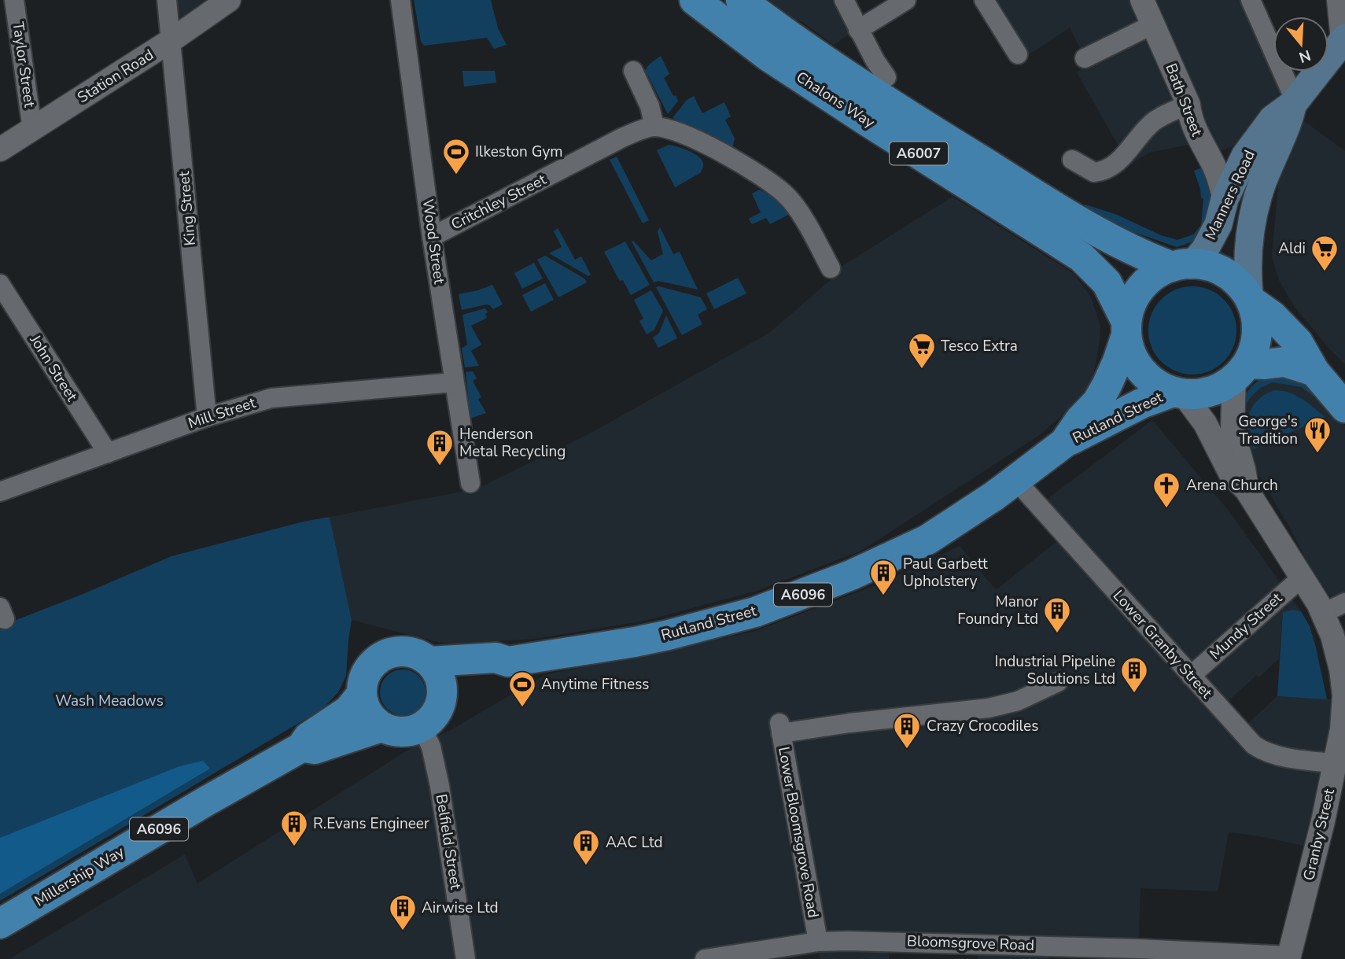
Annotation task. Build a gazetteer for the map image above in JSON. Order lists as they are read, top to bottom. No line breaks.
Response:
{"streets":{"main road":["Chalons Way","A6007","Manners Road","Rutland Street","A6096","Millership Way"],"street":["Taylor Street","Station Road","Bath Street","Critchley Street","King Street","Wood Street","John Street","Mill Street","Mundy Street","Lower Granby Street","Lower Bloomsgrove Road","Granby Street","Belfield Street","Bloomsgrove Road"]},"crossings":[["Taylor Street","Station Road"],["Station Road","King Street"],["Chalons Way","A6007"],["Chalons Way","Manners Road"],["Chalons Way","Rutland Street"],["Chalons Way","Granby Street"],["Bath Street","Manners Road"],["A6007","Manners Road"],["A6007","Rutland Street"],["A6007","Granby Street"],["Manners Road","Rutland Street"],["Manners Road","Granby Street"],["Critchley Street","Wood Street"],["King Street","Mill Street"],["Wood Street","Mill Street"],["John Street","Mill Street"],["Rutland Street","A6096"],["Rutland Street","Lower Granby Street"],["Rutland Street","Granby Street"],["Rutland Street","Belfield Street"],["Rutland Street","Millership Way"],["A6096","Belfield Street"],["A6096","Millership Way"],["Mundy Street","Lower Granby Street"],["Mundy Street","Granby Street"],["Lower Granby Street","Granby Street"],["Lower Bloomsgrove Road","Bloomsgrove Road"],["Granby Street","Bloomsgrove Road"],["Belfield Street","Millership Way"]],"parks":["Wash Meadows"],"places":{"sports":["Ilkeston Gym","Anytime Fitness"],"supermarket":["Aldi","Tesco Extra"],"restaurant":["George's Tradition"],"building":["Henderson Metal Recycling","Paul Garbett Upholstery","Manor Foundry Ltd","Industrial Pipeline Solutions Ltd","Crazy Crocodiles","R.Evans Engineer","AAC Ltd","Airwise Ltd"],"church":["Arena Church"]},"north":"bottom"}
